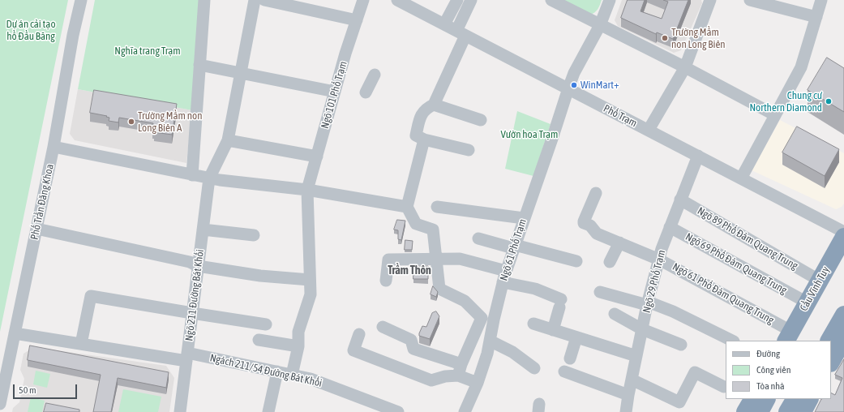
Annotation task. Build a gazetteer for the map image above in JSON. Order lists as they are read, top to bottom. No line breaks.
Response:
{"streets":{"highway":["Cầu Vĩnh Tuy"],"street":["Ngõ 101 Phố Trạm","Phố Trạm","Phố Trần Đăng Khoa","Ngõ 89 Phố Đàm Quang Trung","Ngõ 61 Phố Trạm","Ngõ 69 Phố Đàm Quang Trung","Ngõ 29 Phố Trạm","Ngõ 61 Phố Đàm Quang Trung","Ngõ 211 Đường Bát Khối","Ngách 211/54 Đường Bát Khối"]},"crossings":[["Ngõ 101 Phố Trạm","Ngách 211/54 Đường Bát Khối"],["Phố Trạm","Ngõ 61 Phố Trạm"],["Phố Trạm","Ngõ 29 Phố Trạm"],["Phố Trạm","Cầu Vĩnh Tuy"],["Phố Trần Đăng Khoa","Ngách 211/54 Đường Bát Khối"],["Ngõ 89 Phố Đàm Quang Trung","Ngõ 29 Phố Trạm"],["Ngõ 69 Phố Đàm Quang Trung","Ngõ 29 Phố Trạm"],["Ngõ 69 Phố Đàm Quang Trung","Cầu Vĩnh Tuy"],["Ngõ 29 Phố Trạm","Ngõ 61 Phố Đàm Quang Trung"],["Cầu Vĩnh Tuy","Ngõ 61 Phố Đàm Quang Trung"],["Ngõ 211 Đường Bát Khối","Ngách 211/54 Đường Bát Khối"]],"districts":["Trầm Thôn"],"parks":["Dự án cải tạo hồ Đầu Băng","Nghĩa trang Trạm","Vườn hoa Trạm"],"places":["Trường Mầm non Long Biên","WinMart+","Chung cư Northern Diamond","Trường Mầm non Long Biên A"],"legend":["Đường","Công viên","Tòa nhà"],"scale_bar":"50 m"}
